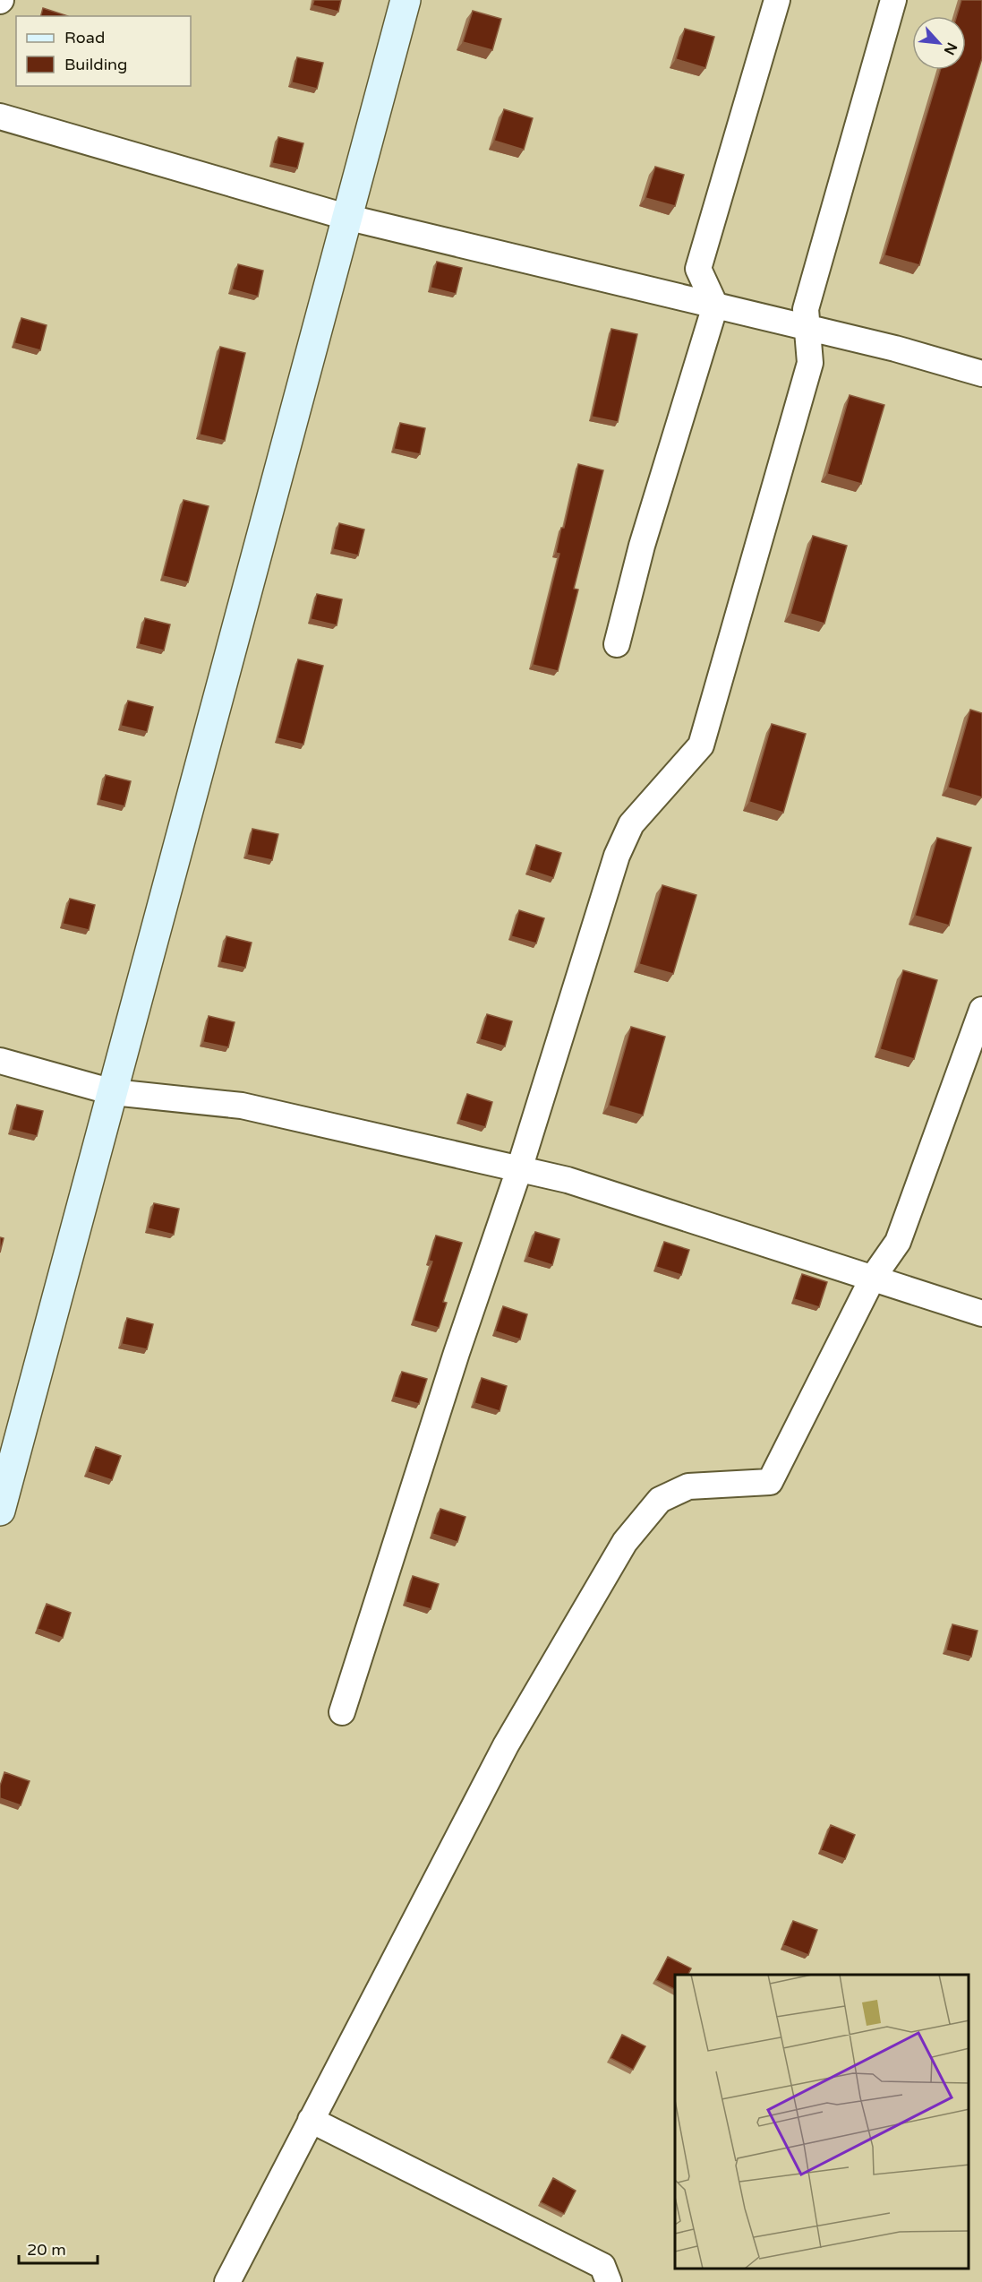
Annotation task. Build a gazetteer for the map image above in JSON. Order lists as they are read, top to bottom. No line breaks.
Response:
{"legend":["Road","Building"],"scale_bar":"20 m","north":"bottom right"}
